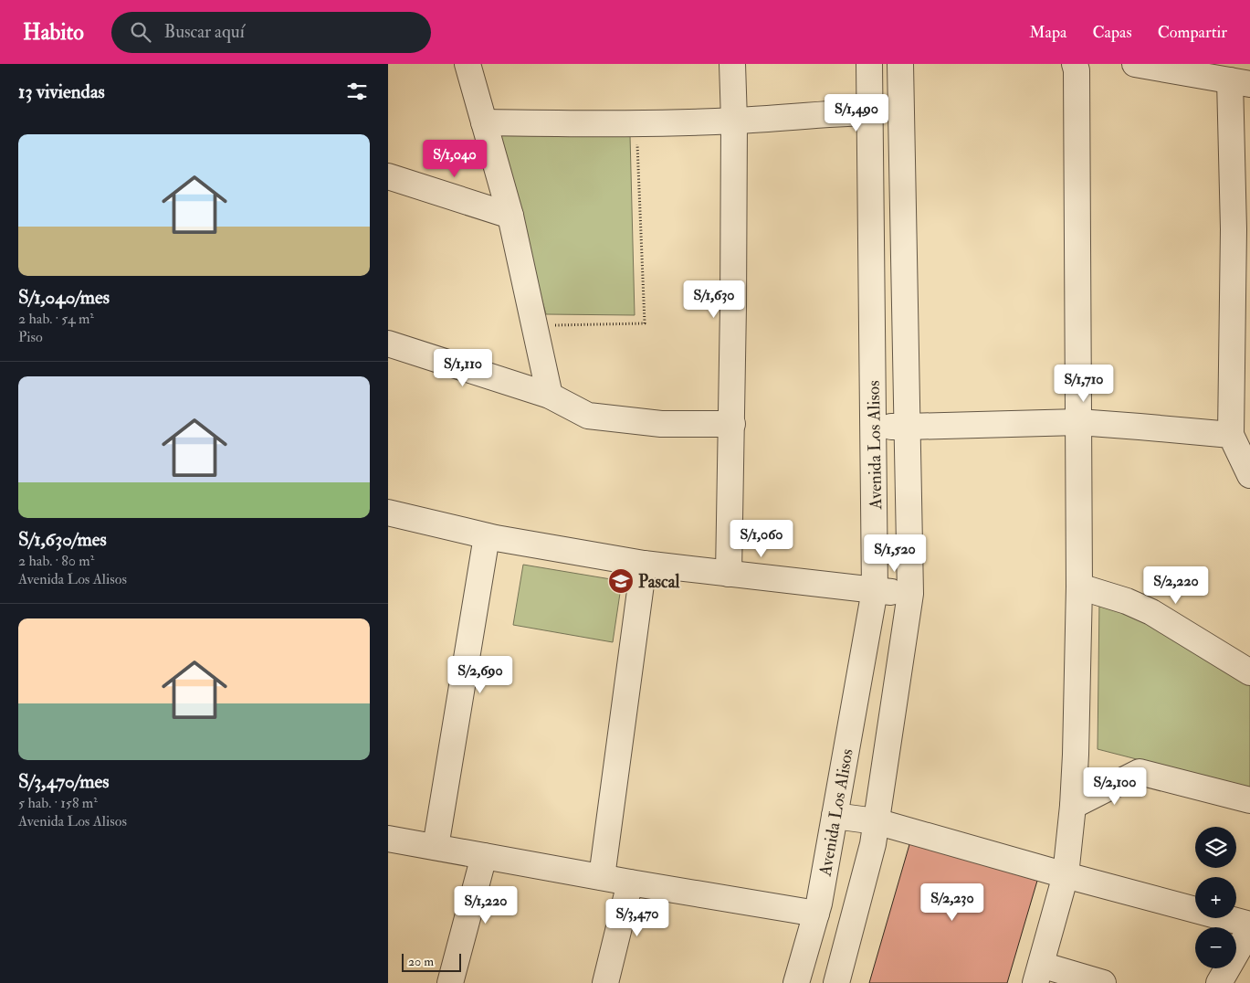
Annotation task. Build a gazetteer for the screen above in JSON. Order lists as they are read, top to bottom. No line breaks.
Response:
{"streets":{"street":["Avenida Los Alisos"]},"places":{"school or university":["Pascal"]},"scale_bar":"20 m","page":{"header":"Habito","search":"Buscar aquí","nav":["Mapa","Capas","Compartir"],"heading":"13 viviendas","price":["S/1,490","S/1,040","S/1,630","S/1,110","S/1,710","S/1,060","S/1,520","S/2,220","S/2,690","S/2,100","S/2,230","S/1,220","S/3,470"],"list":[{"name":"S/1,040/mes","note":"2 hab. · 54 m² · Piso"},{"name":"S/1,630/mes","note":"2 hab. · 80 m² · Avenida Los Alisos"},{"name":"S/3,470/mes","note":"5 hab. · 158 m² · Avenida Los Alisos"}],"map_buttons":["+","−"],"scale":"20 m"}}
